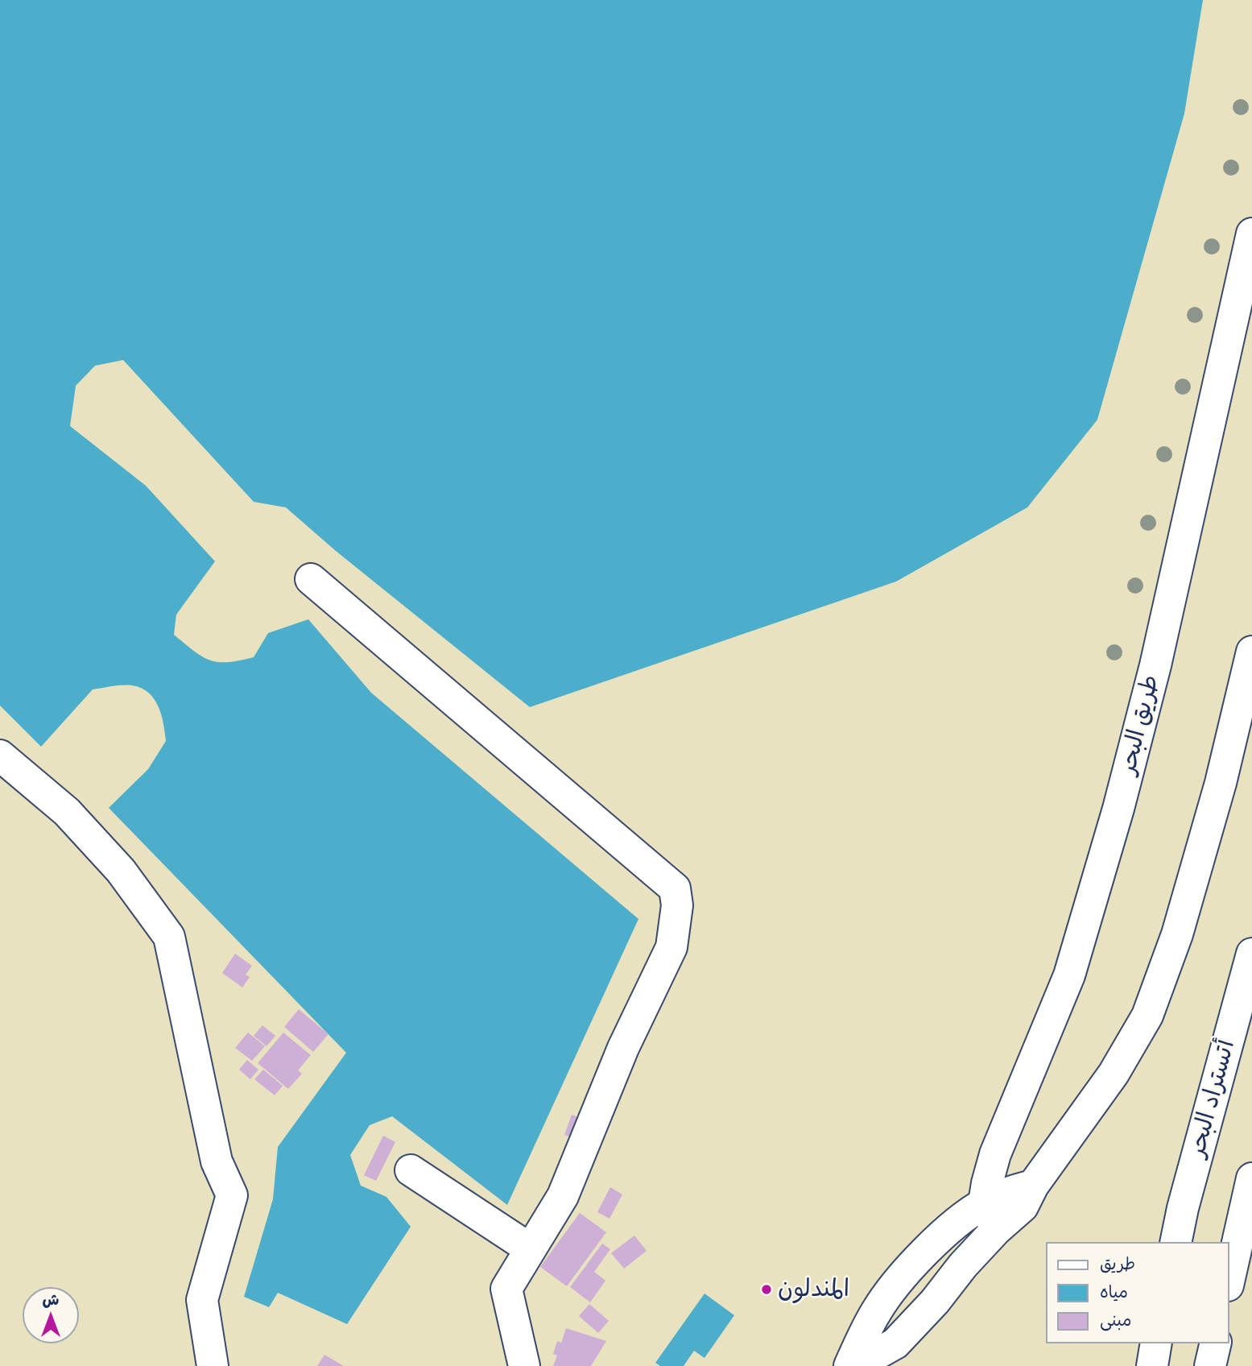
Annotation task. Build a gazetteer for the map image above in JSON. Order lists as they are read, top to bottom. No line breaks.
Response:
{"streets":{"main road":["طريق البحر","أتستراد البحر"]},"places":["المندلون"],"legend":["طريق","مياه","مبنى"],"north":"top"}
